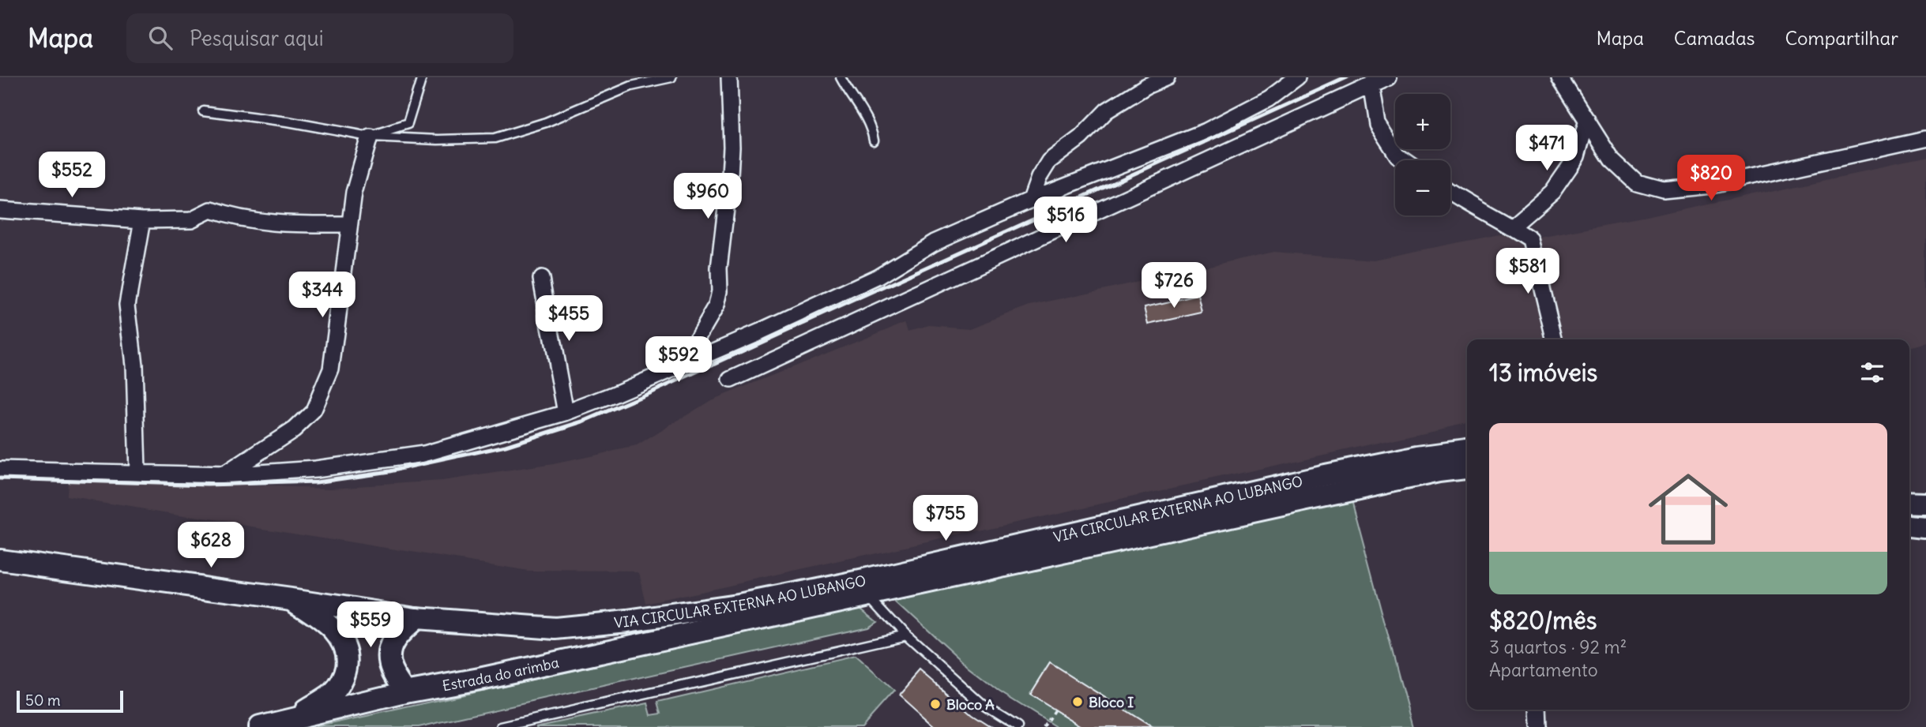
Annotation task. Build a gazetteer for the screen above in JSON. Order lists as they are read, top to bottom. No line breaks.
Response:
{"streets":{"main road":["VIA CIRCULAR EXTERNA AO LUBANGO","Estrada do arimba"]},"crossings":[["VIA CIRCULAR EXTERNA AO LUBANGO","Estrada do arimba"]],"places":["Bloco I","Bloco A"],"scale_bar":"50 m","page":{"header":"Mapa","search":"Pesquisar aqui","nav":["Mapa","Camadas","Compartilhar"],"map_buttons":["+","−"],"price":["$471","$552","$820","$960","$516","$581","$726","$344","$455","$592","$755","$628","$559"],"heading":"13 imóveis","list":[{"name":"$820/mês","note":"3 quartos · 92 m² · Apartamento"}],"scale":"50 m"}}
